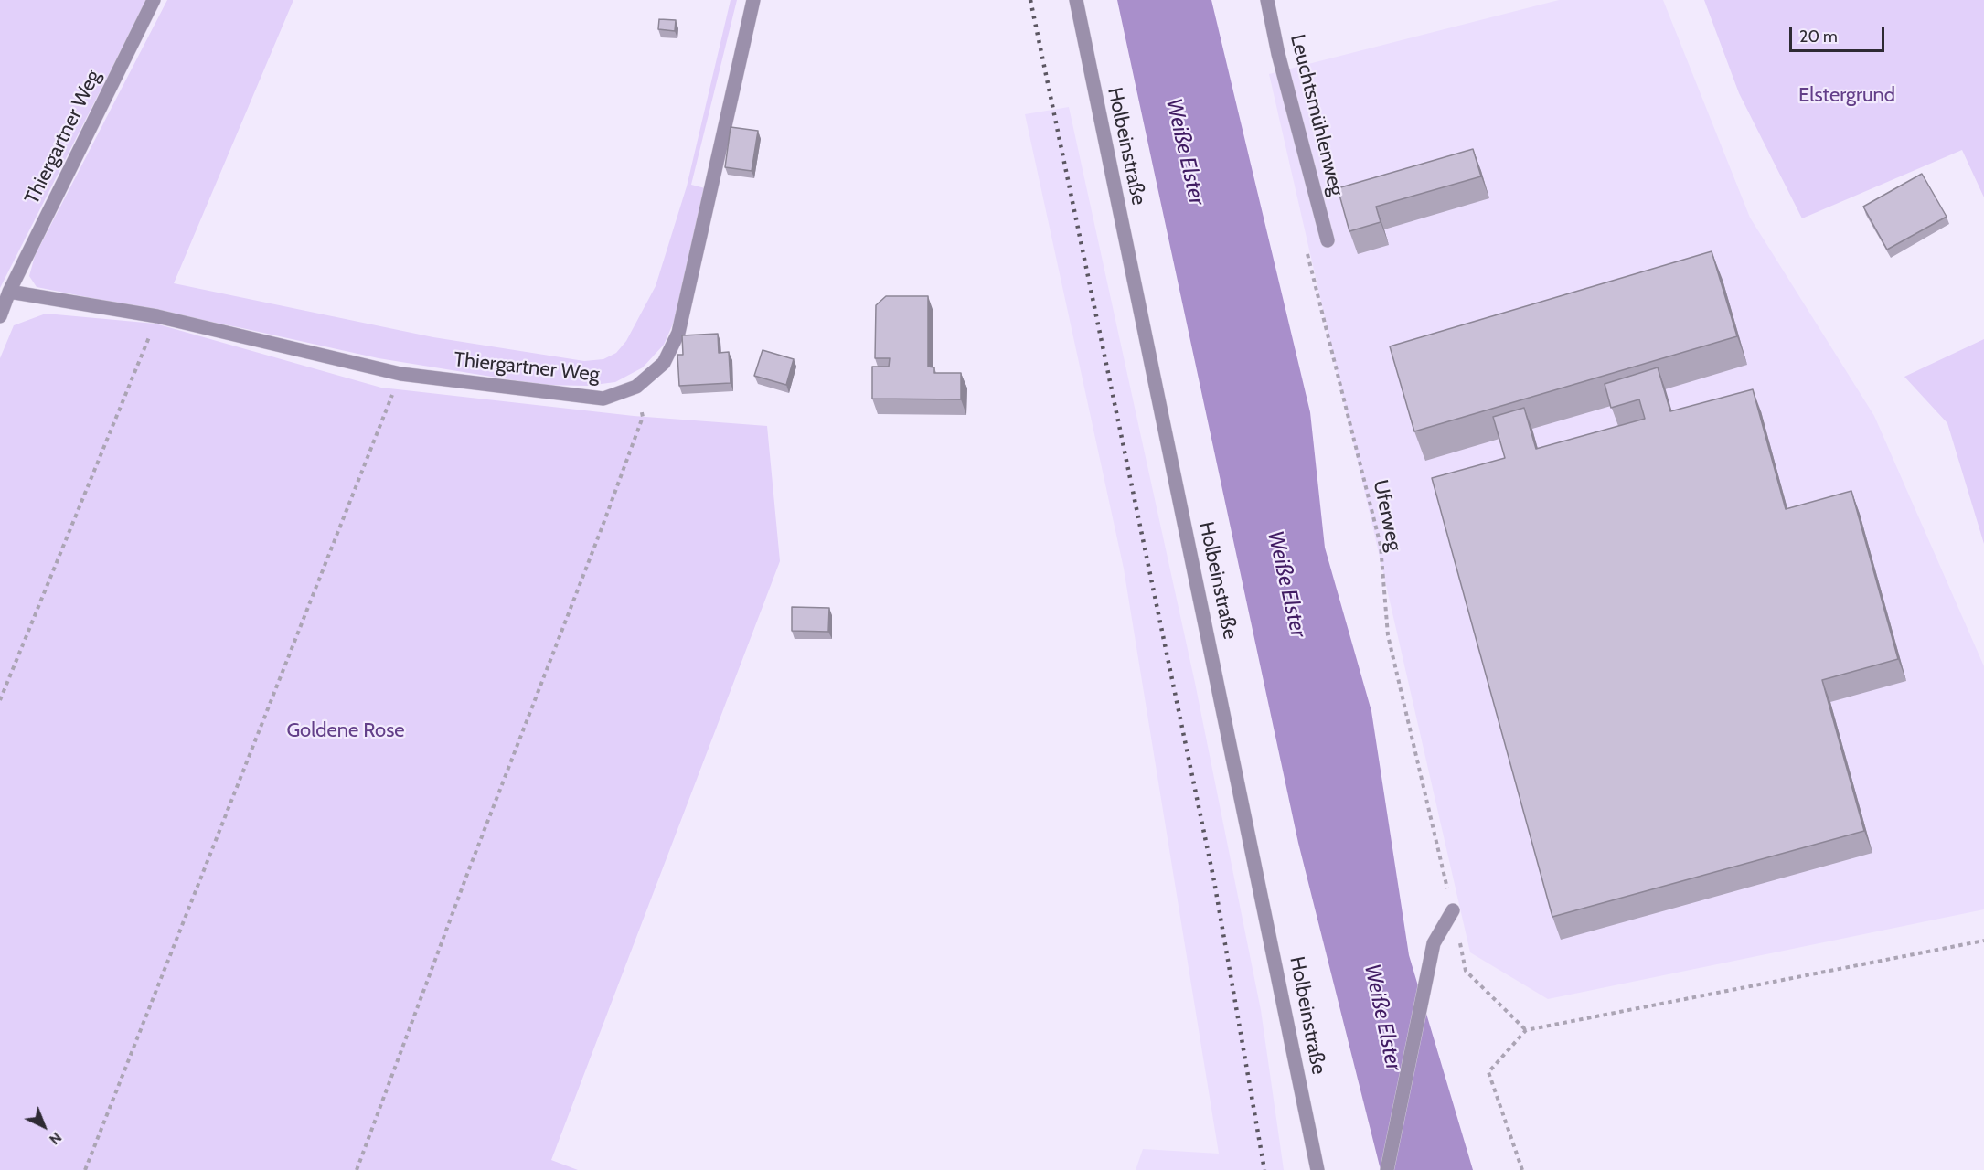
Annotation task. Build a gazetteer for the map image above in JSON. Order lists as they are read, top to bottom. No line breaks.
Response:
{"streets":{"street":["Leuchtsmühlenweg","Thiergartner Weg","Holbeinstraße"],"path":["Uferweg"]},"water":["Weiße Elster"],"parks":["Elstergrund","Goldene Rose"],"scale_bar":"20 m","north":"bottom right"}
